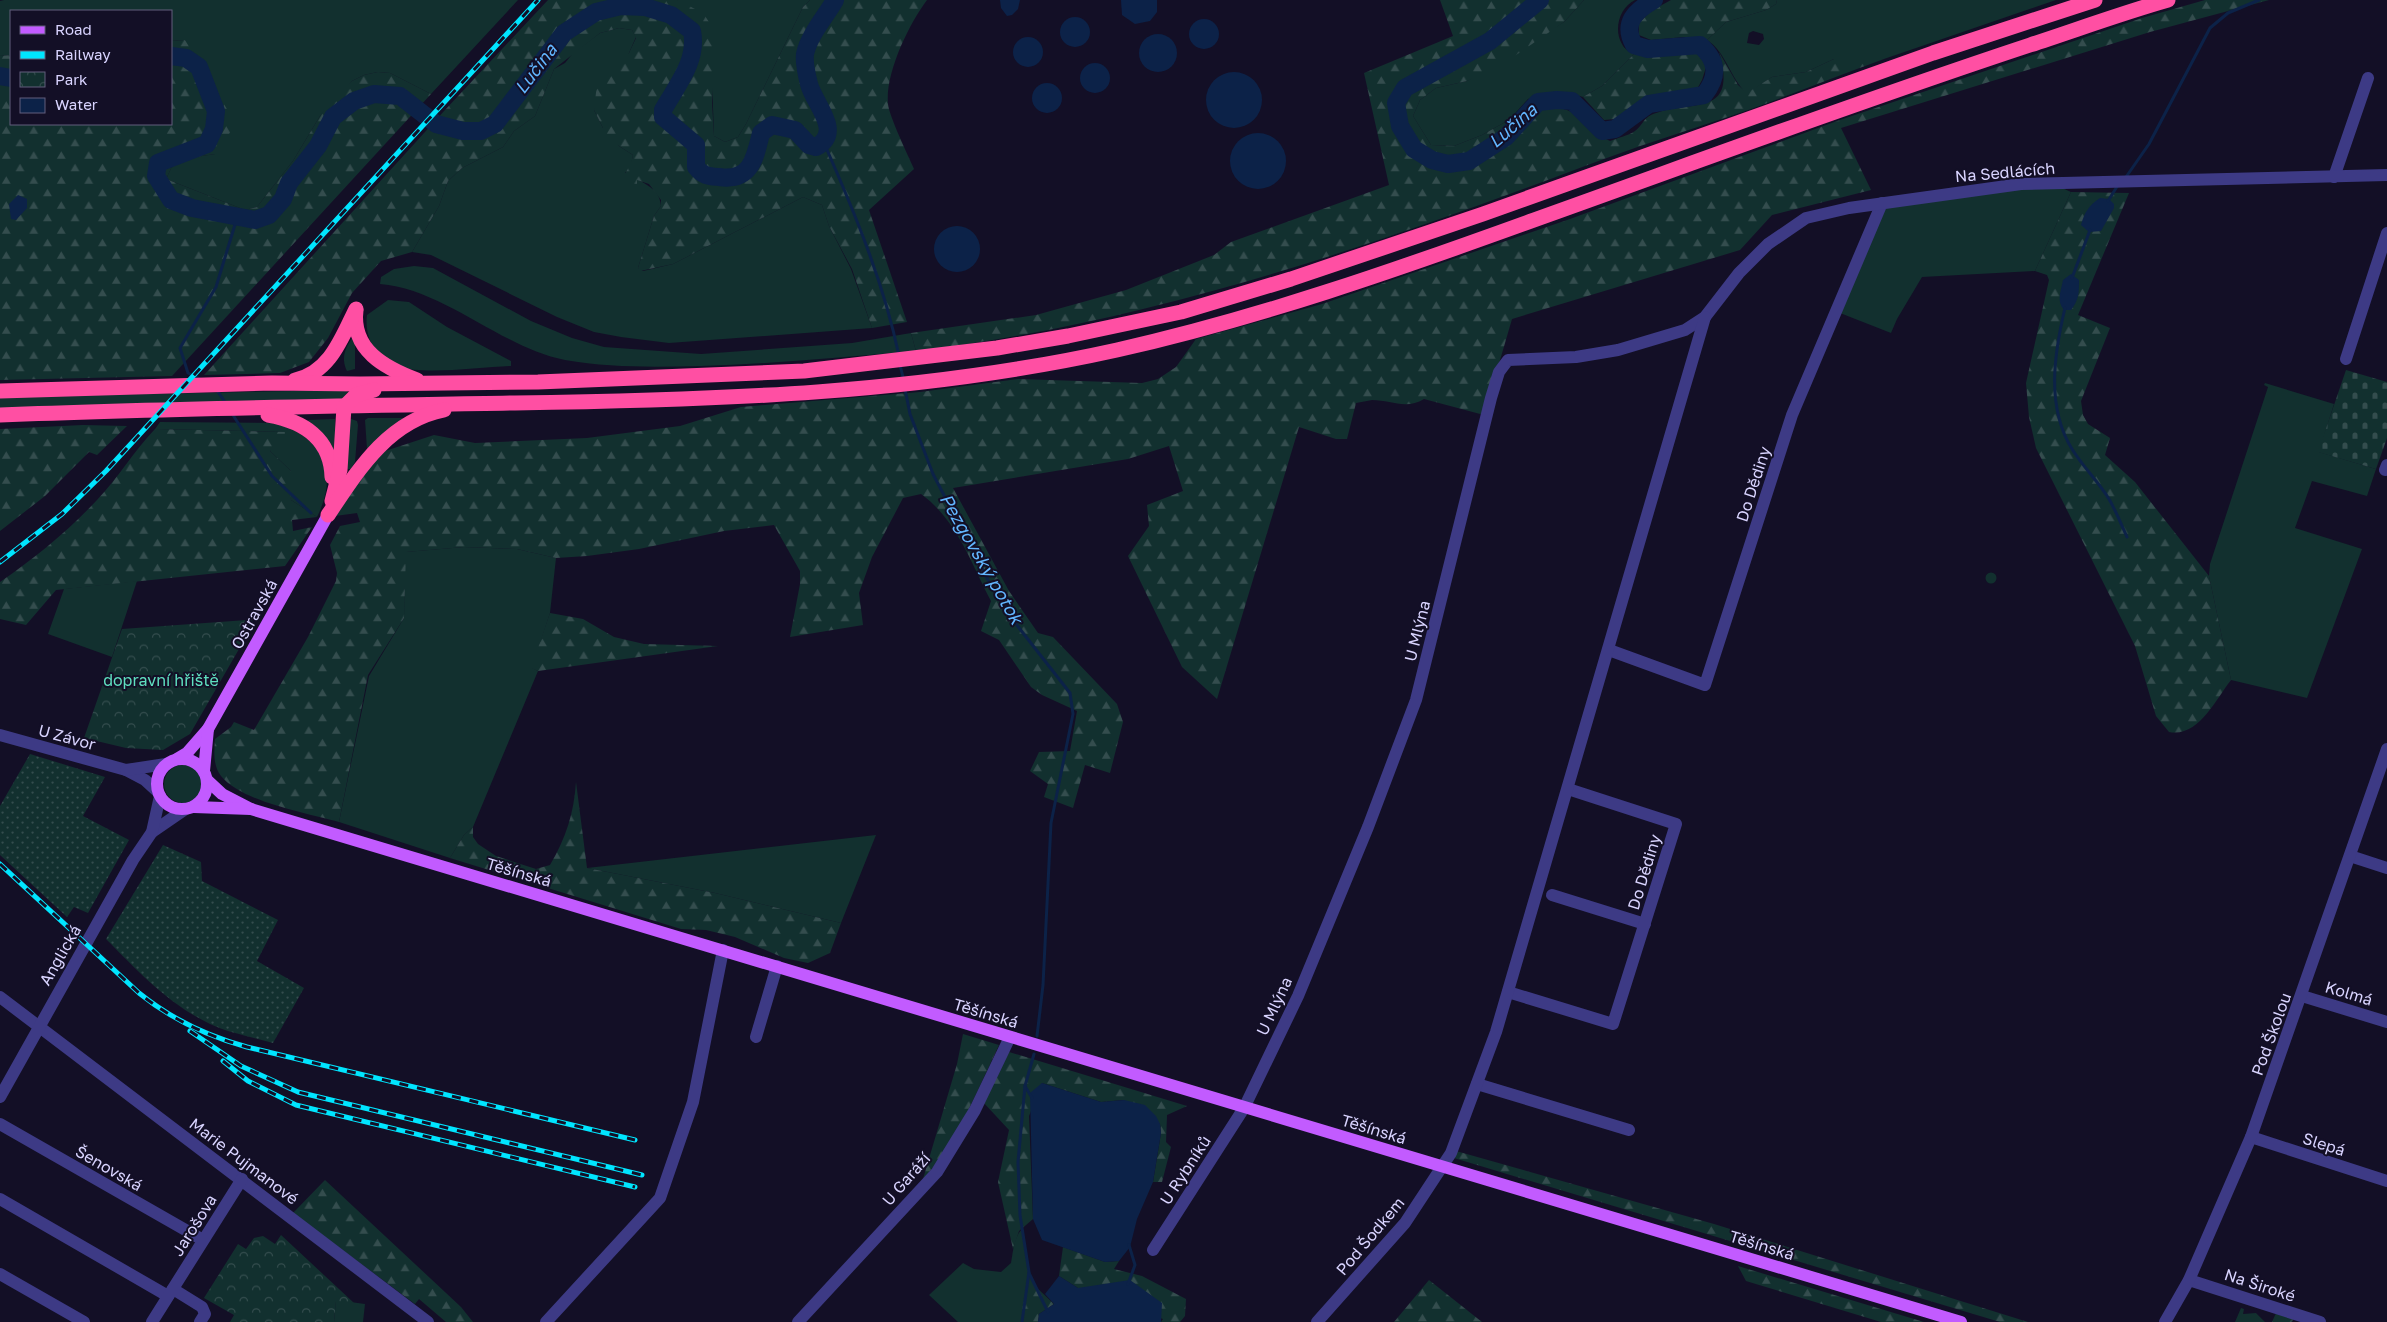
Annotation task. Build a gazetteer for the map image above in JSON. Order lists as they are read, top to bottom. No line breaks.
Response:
{"streets":{"main road":["Ostravská","Těšínská"],"street":["Na Sedlácích","Do Dědiny","U Mlýna","U Závor","Anglická","Kolmá","Pod Školou","Slepá","Marie Pujmanové","Šenovská","U Rybníků","U Garáží","Jarošova","Pod Šodkem","Na Široké"]},"crossings":[["Na Sedlácích","Do Dědiny"],["Na Sedlácích","U Mlýna"],["Ostravská","U Závor"],["Ostravská","Těšínská"],["Ostravská","Anglická"],["U Mlýna","Těšínská"],["U Mlýna","U Rybníků"],["U Závor","Těšínská"],["U Závor","Anglická"],["Těšínská","Anglická"],["Těšínská","U Rybníků"],["Těšínská","U Garáží"],["Těšínská","Pod Šodkem"],["Anglická","Marie Pujmanové"],["Kolmá","Pod Školou"],["Pod Školou","Slepá"],["Pod Školou","Na Široké"],["Marie Pujmanové","Jarošova"],["Šenovská","Jarošova"]],"water":["Lučina","Pezgovský potok"],"parks":["dopravní hřiště"],"legend":["Road","Railway","Park","Water"]}
